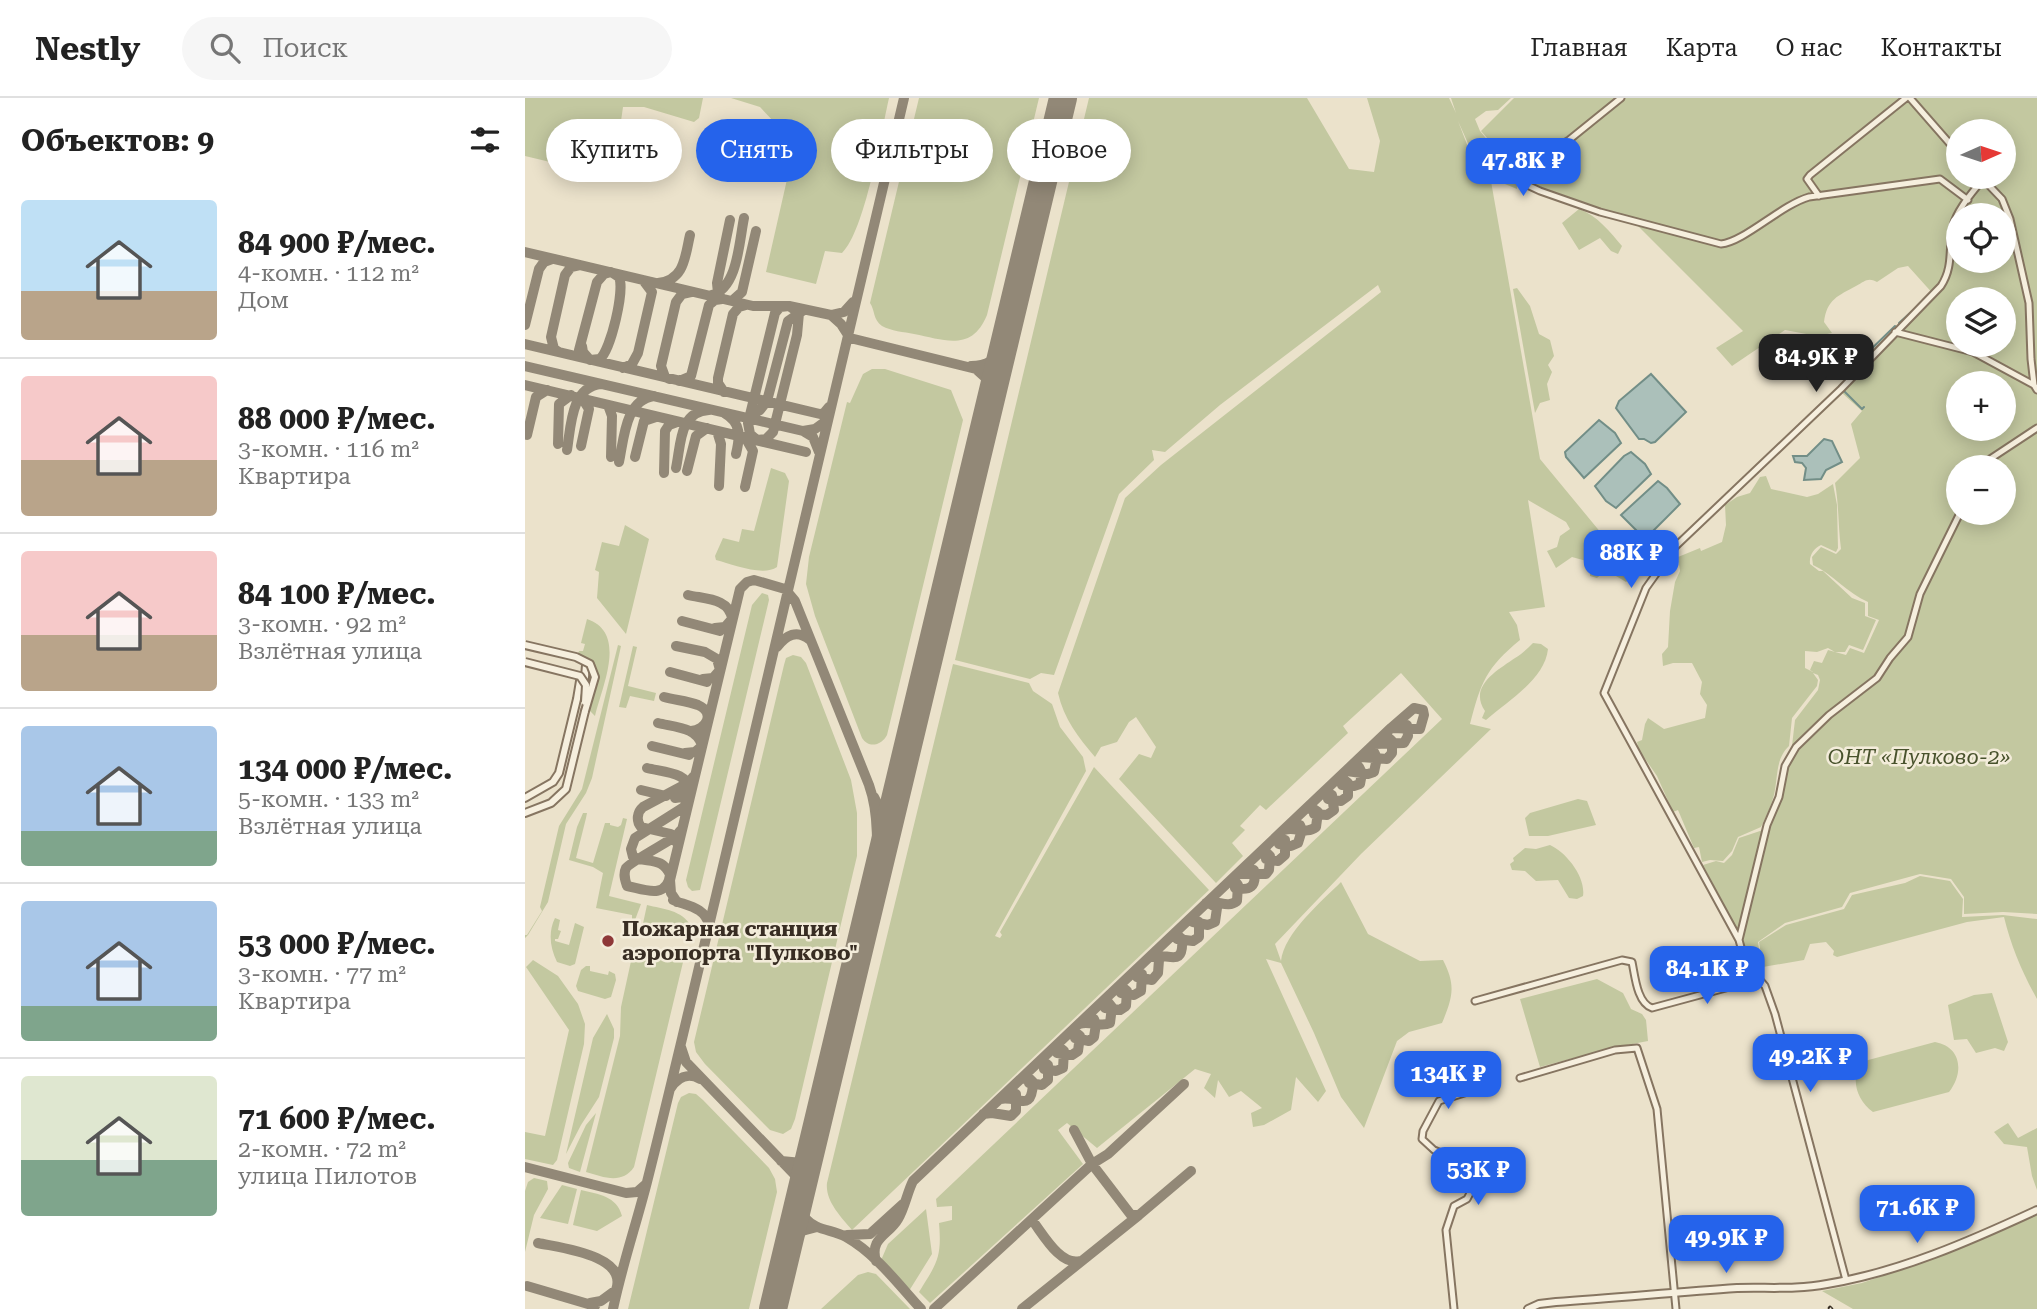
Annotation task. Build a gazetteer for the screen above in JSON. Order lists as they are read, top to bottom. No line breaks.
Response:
{"parks":["ОНТ «Пулково-2»"],"places":["Пожарная станция аэропорта \"Пулково\""],"north":"right","page":{"header":"Nestly","search":"Поиск","nav":["Главная","Карта","О нас","Контакты"],"heading":"Объектов: 9","map_buttons":["+","−"],"chip":["Купить","Снять","Фильтры","Новое"],"price":["47.8K ₽","84.9K ₽","88K ₽","84.1K ₽","49.2K ₽","134K ₽","53K ₽","71.6K ₽","49.9K ₽"],"list":[{"name":"84 900 ₽/мес.","note":"4-комн. · 112 m² · Дом"},{"name":"88 000 ₽/мес.","note":"3-комн. · 116 m² · Квартира"},{"name":"84 100 ₽/мес.","note":"3-комн. · 92 m² · Взлётная улица"},{"name":"134 000 ₽/мес.","note":"5-комн. · 133 m² · Взлётная улица"},{"name":"53 000 ₽/мес.","note":"3-комн. · 77 m² · Квартира"},{"name":"71 600 ₽/мес.","note":"2-комн. · 72 m² · улица Пилотов"}]}}
